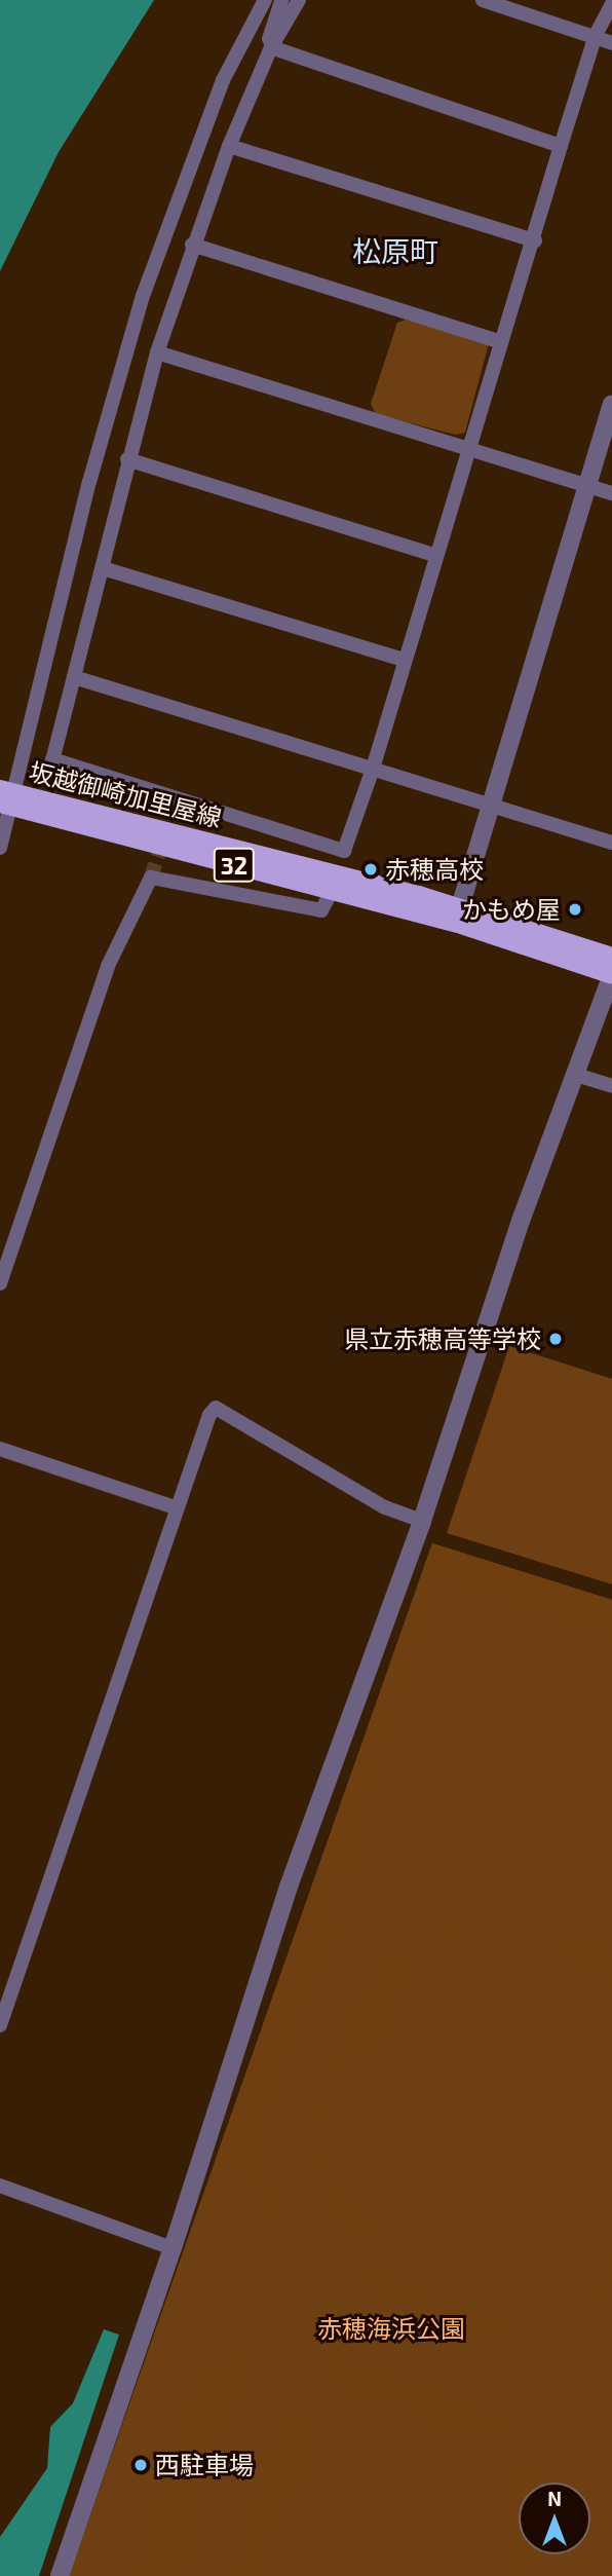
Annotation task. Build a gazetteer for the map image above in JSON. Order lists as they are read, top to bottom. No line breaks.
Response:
{"streets":{"main road":["坂越御崎加里屋線","32"]},"districts":["松原町"],"parks":["赤穂海浜公園"],"places":["赤穂高校","かもめ屋","県立赤穂高等学校","西駐車場"],"north":"top"}
